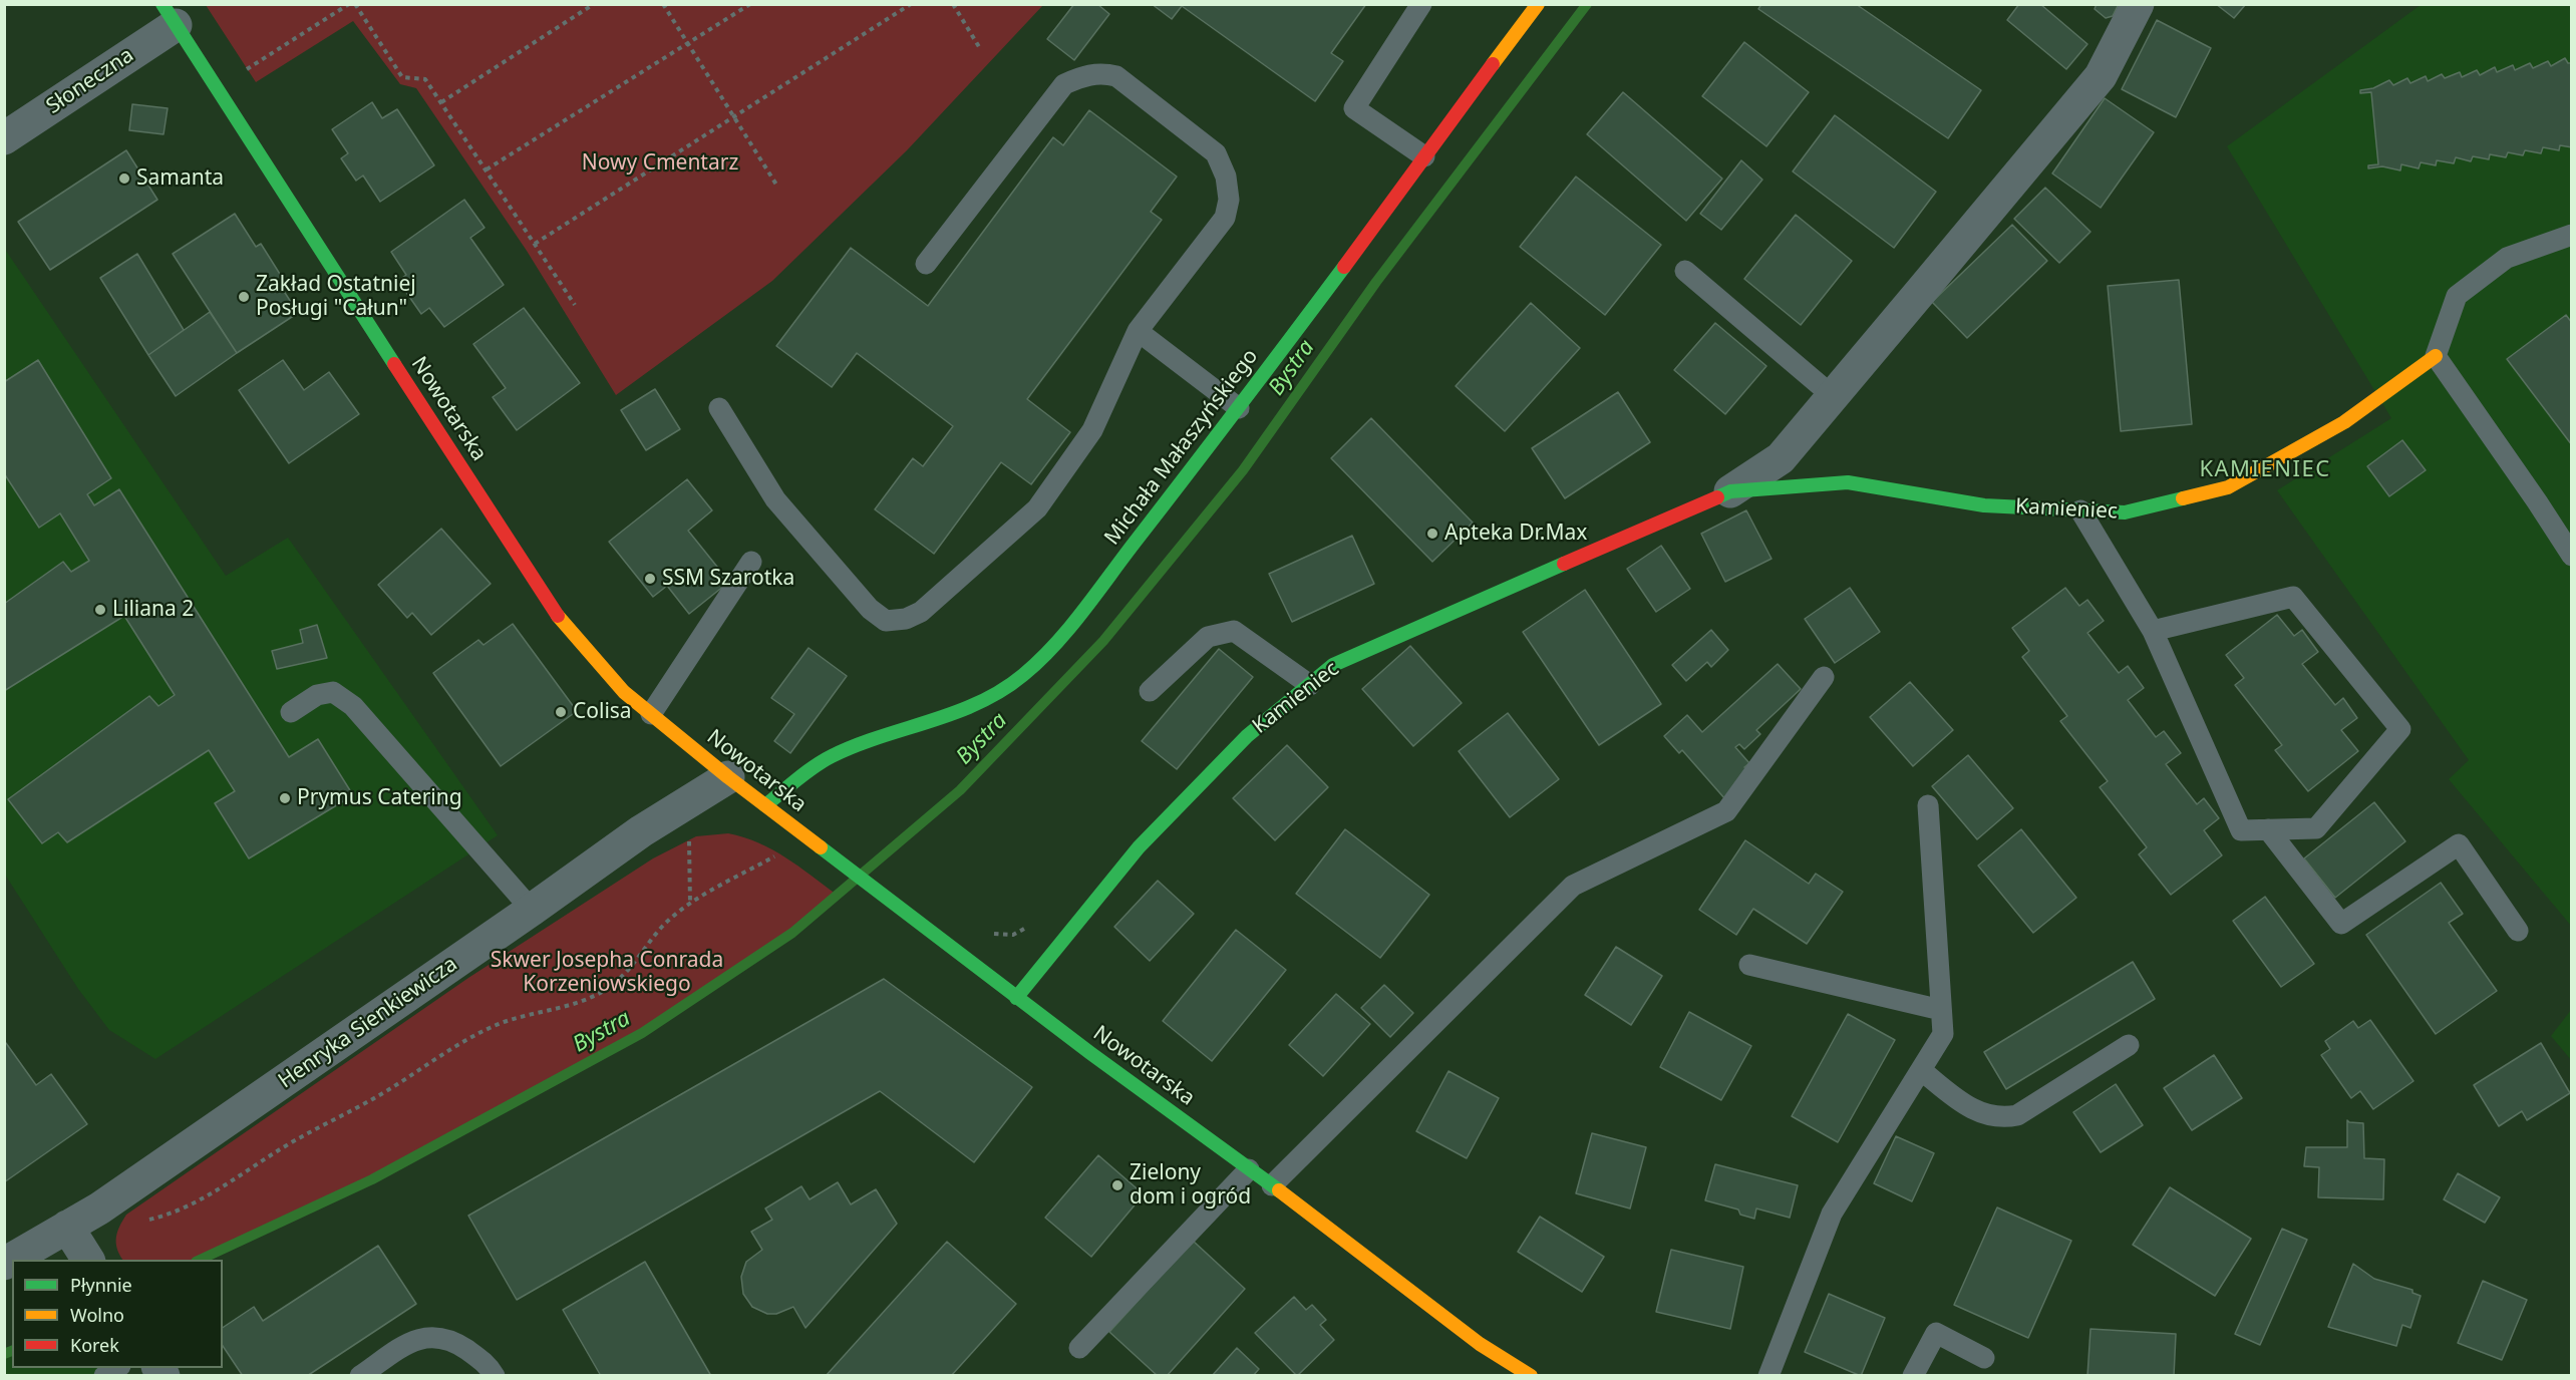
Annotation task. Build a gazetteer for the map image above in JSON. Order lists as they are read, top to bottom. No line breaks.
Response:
{"streets":{"street":["Słoneczna","Nowotarska","Michała Małaszyńskiego","Kamieniec","Henryka Sienkiewicza"]},"crossings":[["Słoneczna","Nowotarska"],["Nowotarska","Michała Małaszyńskiego"],["Nowotarska","Kamieniec"],["Nowotarska","Henryka Sienkiewicza"]],"districts":["KAMIENIEC"],"water":["Bystra"],"parks":["Nowy Cmentarz","Skwer Josepha Conrada Korzeniowskiego"],"places":["Samanta","Zakład Ostatniej Posługi \"Całun\"","Apteka Dr.Max","SSM Szarotka","Liliana 2","Colisa","Prymus Catering","Zielony dom i ogród"],"legend":["Płynnie","Wolno","Korek"]}
